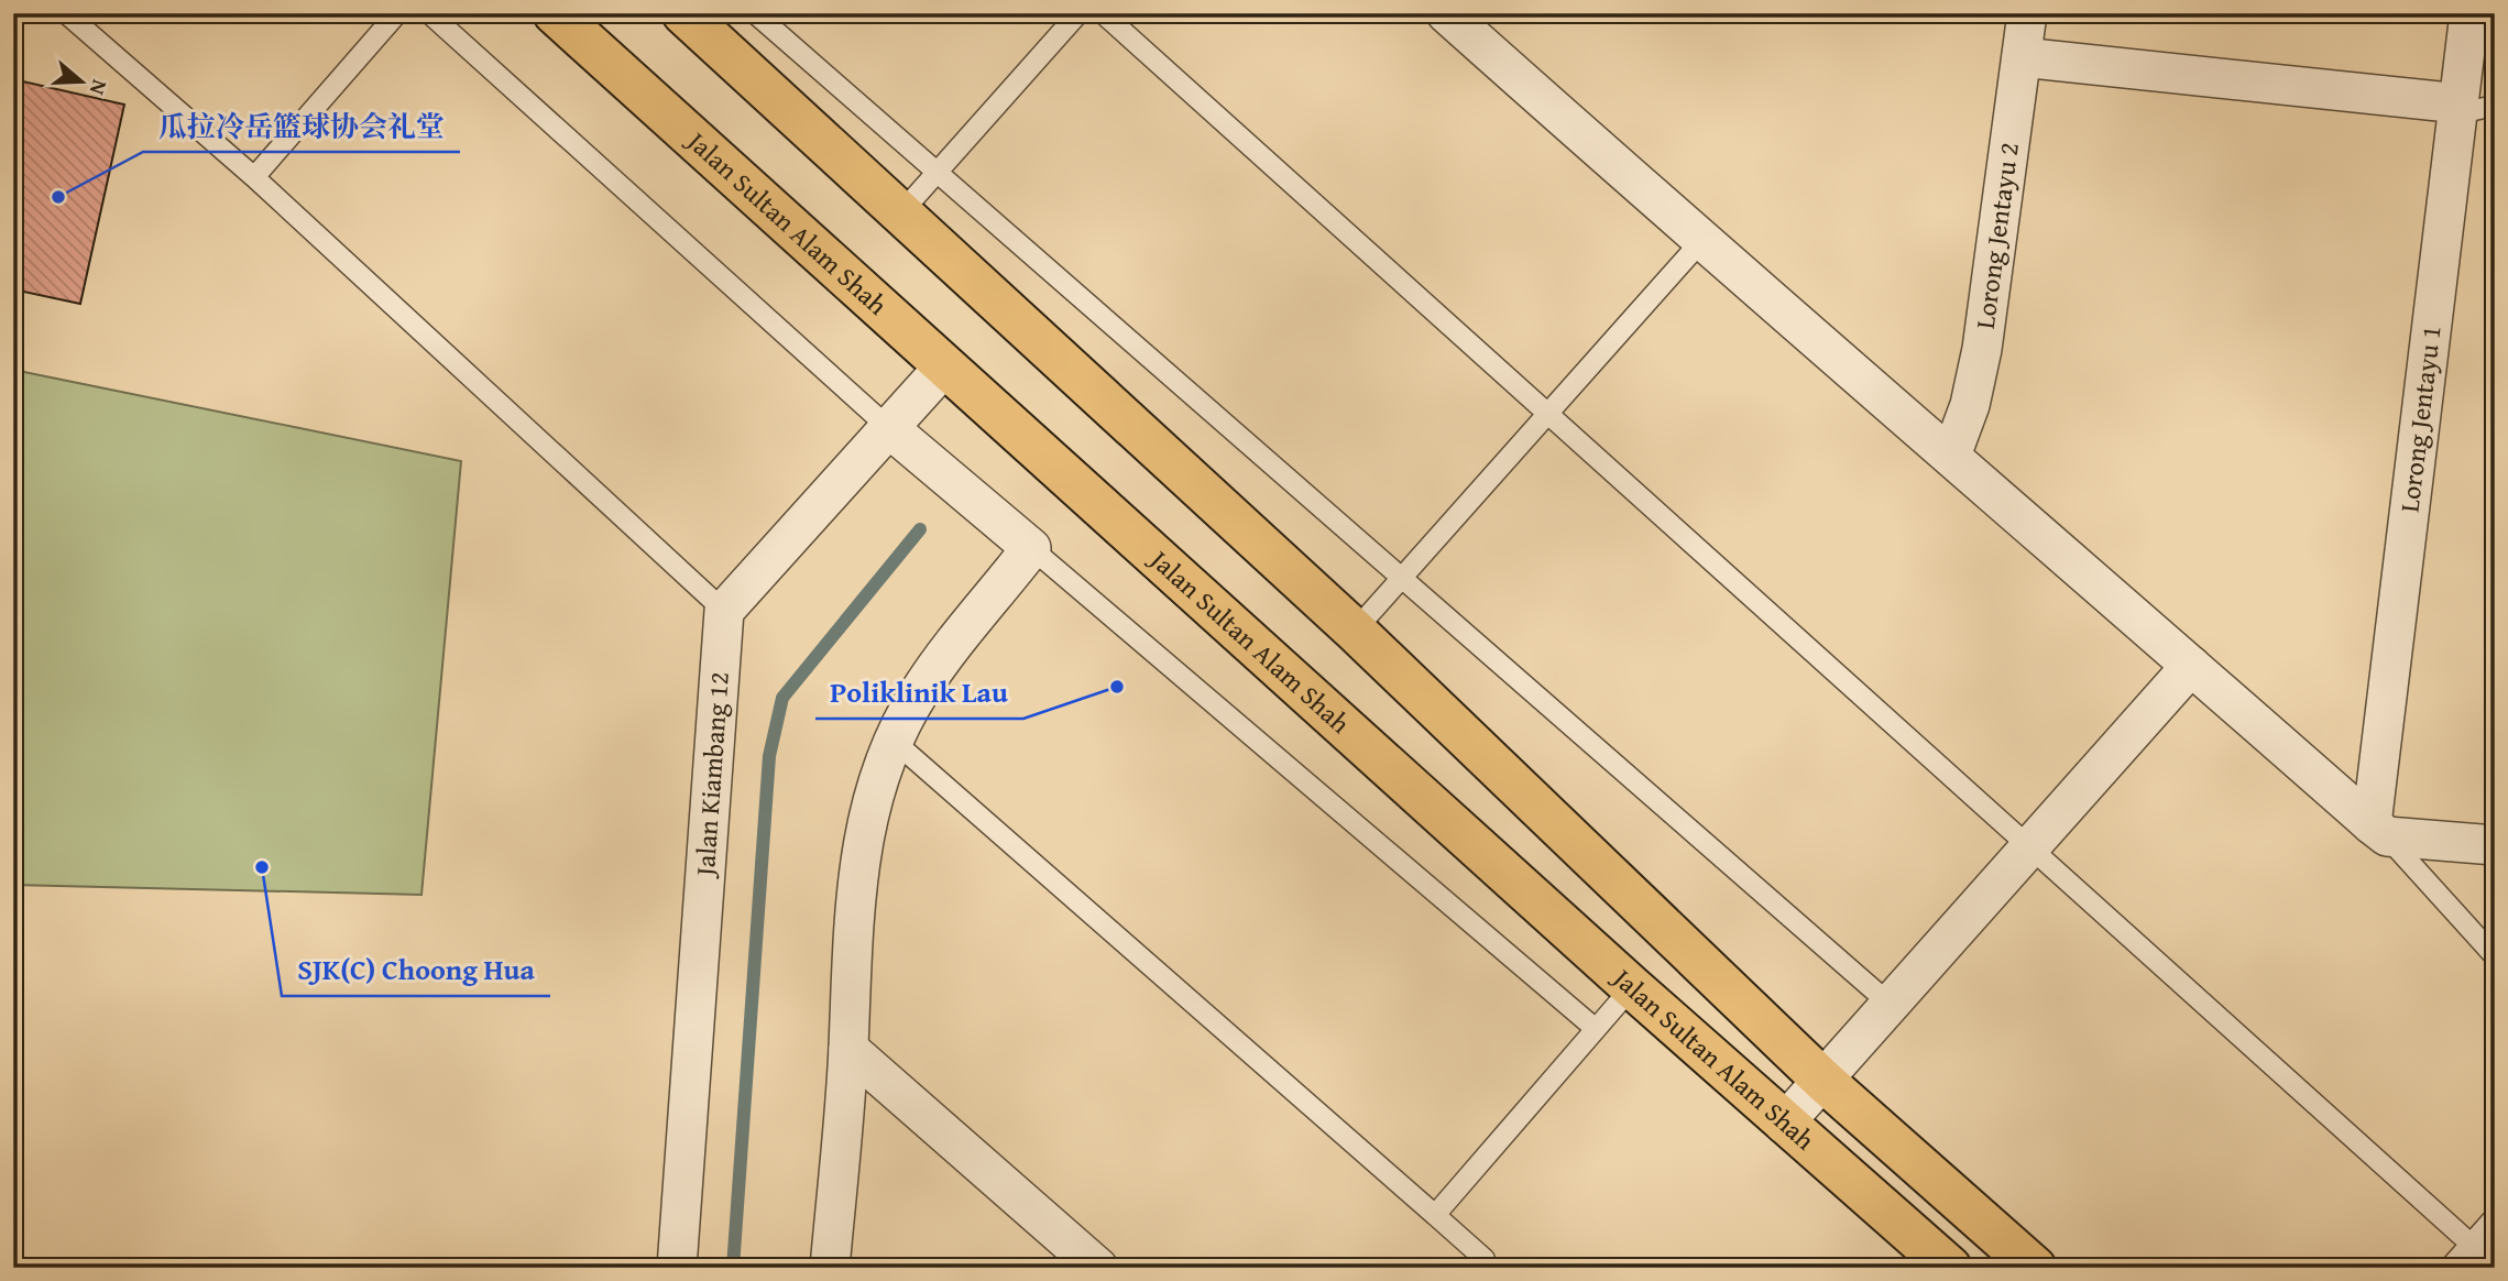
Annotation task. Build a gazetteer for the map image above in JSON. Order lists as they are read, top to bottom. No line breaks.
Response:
{"streets":{"highway":["Jalan Sultan Alam Shah"],"street":["Lorong Jentayu 2","Lorong Jentayu 1","Jalan Kiambang 12"]},"places":["瓜拉冷岳篮球协会礼堂","Poliklinik Lau","SJK(C) Choong Hua"],"north":"right"}
